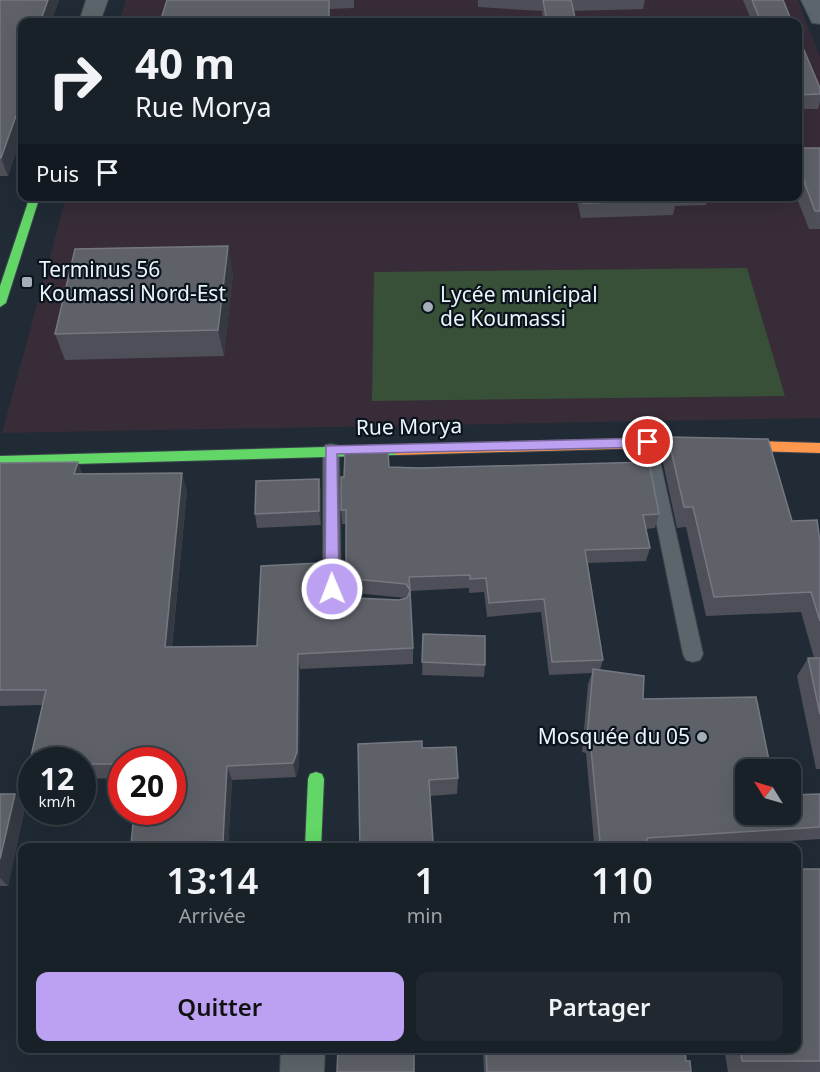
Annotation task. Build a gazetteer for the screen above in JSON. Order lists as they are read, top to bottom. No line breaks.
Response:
{"streets":{"street":["Rue Morya"]},"places":{"transit":["Terminus 56 Koumassi Nord-Est"],"other":["Lycée municipal de Koumassi","Mosquée du 05"]},"north":"top left","page":{"turn":["40 m","Rue Morya"],"then":"Puis","speed":"12 km/h","limit":"20","eta":["13:14","Arrivée","1","min","110","m"],"buttons":["Quitter","Partager"]}}
